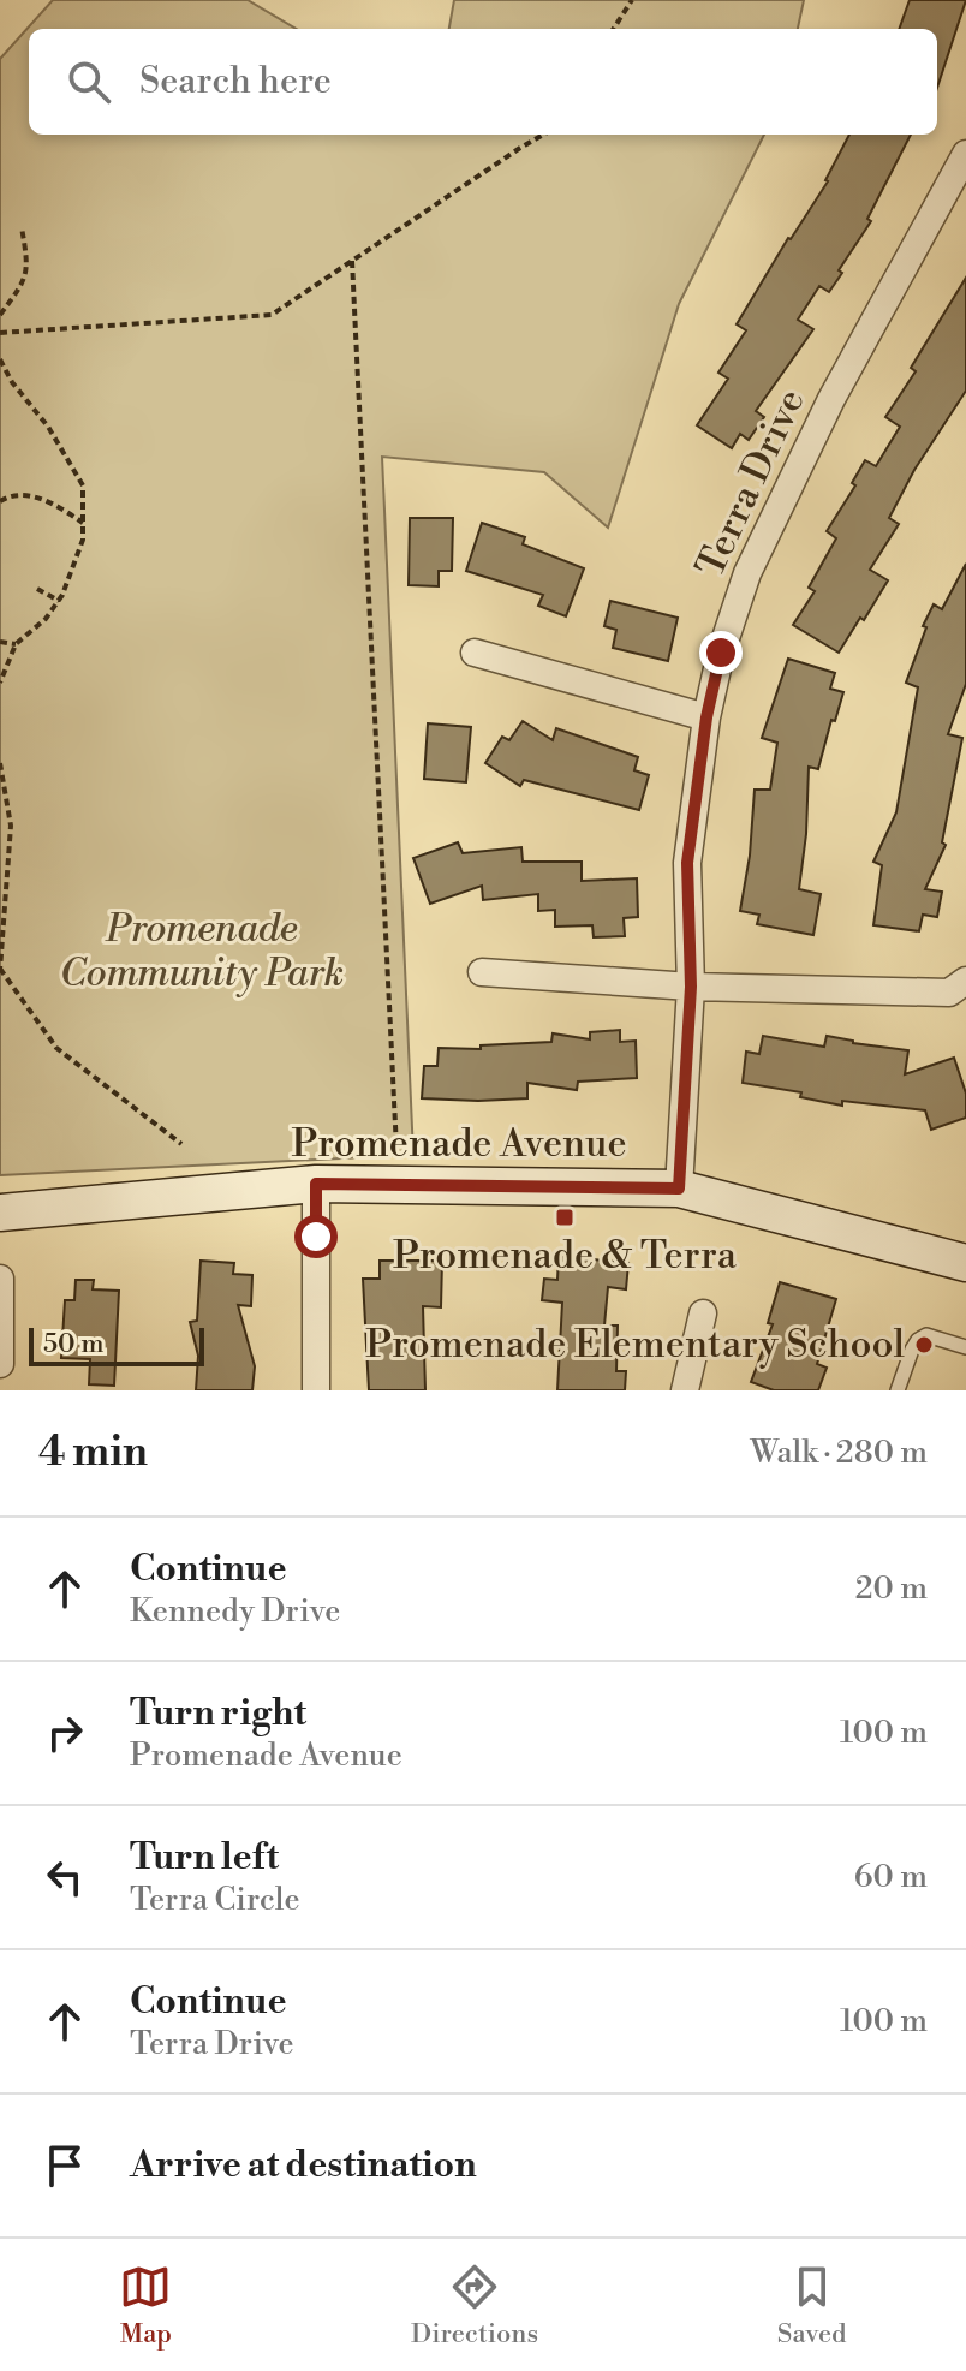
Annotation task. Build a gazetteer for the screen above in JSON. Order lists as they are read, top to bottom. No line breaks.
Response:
{"streets":{"main road":["Promenade Avenue"],"street":["Terra Drive"]},"crossings":[["Terra Drive","Promenade Avenue"]],"parks":["Promenade Community Park"],"places":{"transit":["Promenade & Terra"],"other":["Promenade Elementary School"]},"scale_bar":"50 m","page":{"search":"Search here","scale":"50 m","heading":["4 min","Walk · 280 m"],"list":[["Continue","Kennedy Drive","20 m"],["Turn right","Promenade Avenue","100 m"],["Turn left","Terra Circle","60 m"],["Continue","Terra Drive","100 m"],"Arrive at destination"],"nav":["Map","Directions","Saved"]}}
